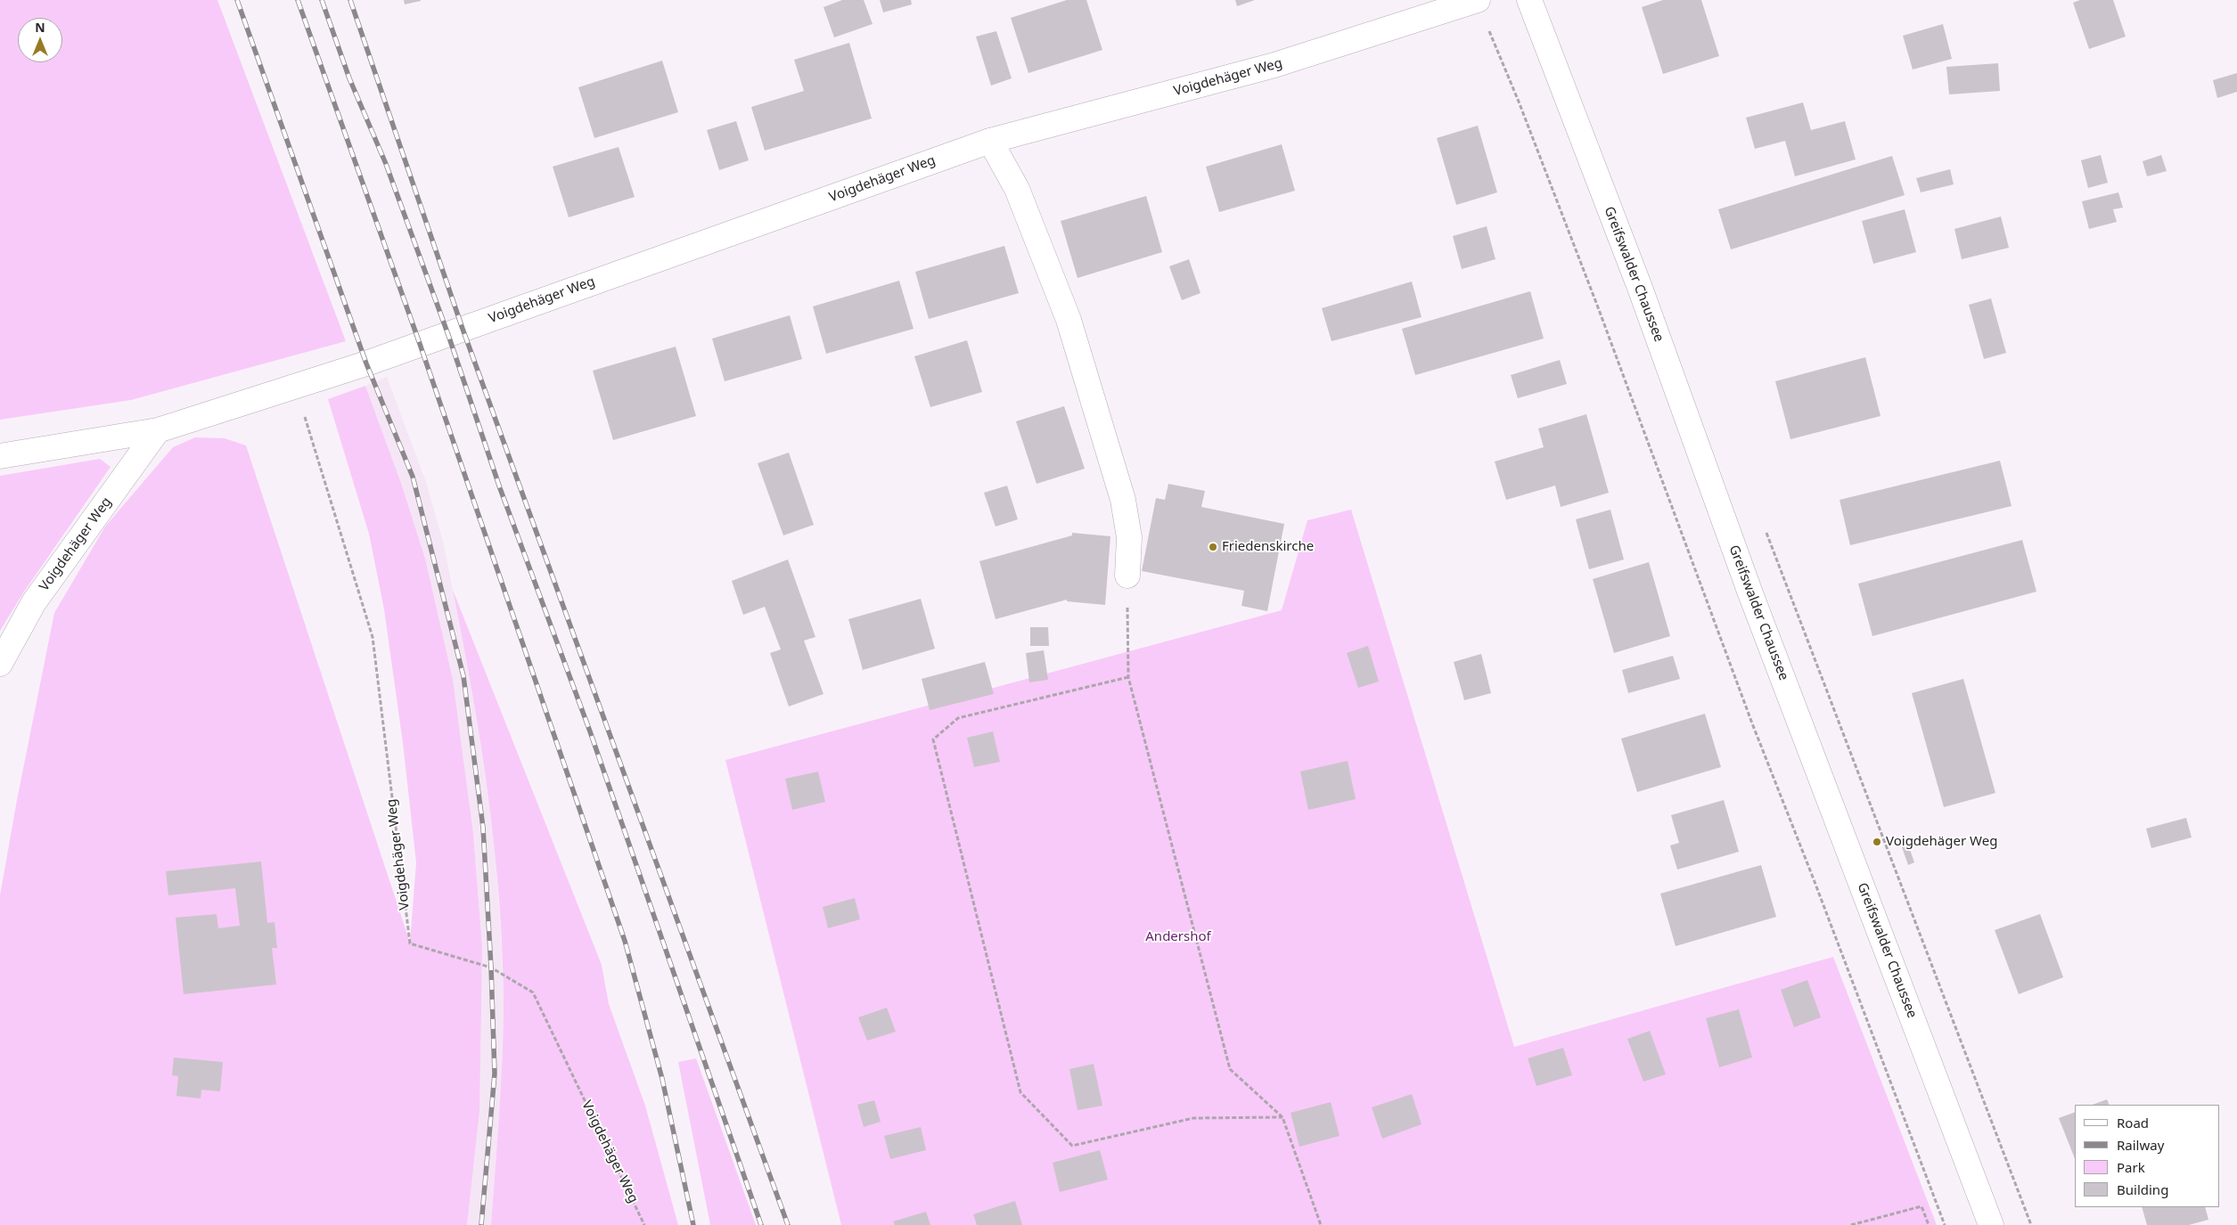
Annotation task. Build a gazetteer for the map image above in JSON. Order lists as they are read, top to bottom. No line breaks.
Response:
{"streets":{"street":["Voigdehäger Weg","Greifswalder Chaussee"]},"parks":["Andershof"],"places":["Friedenskirche","Voigdehäger Weg"],"legend":["Road","Railway","Park","Building"],"north":"top"}
